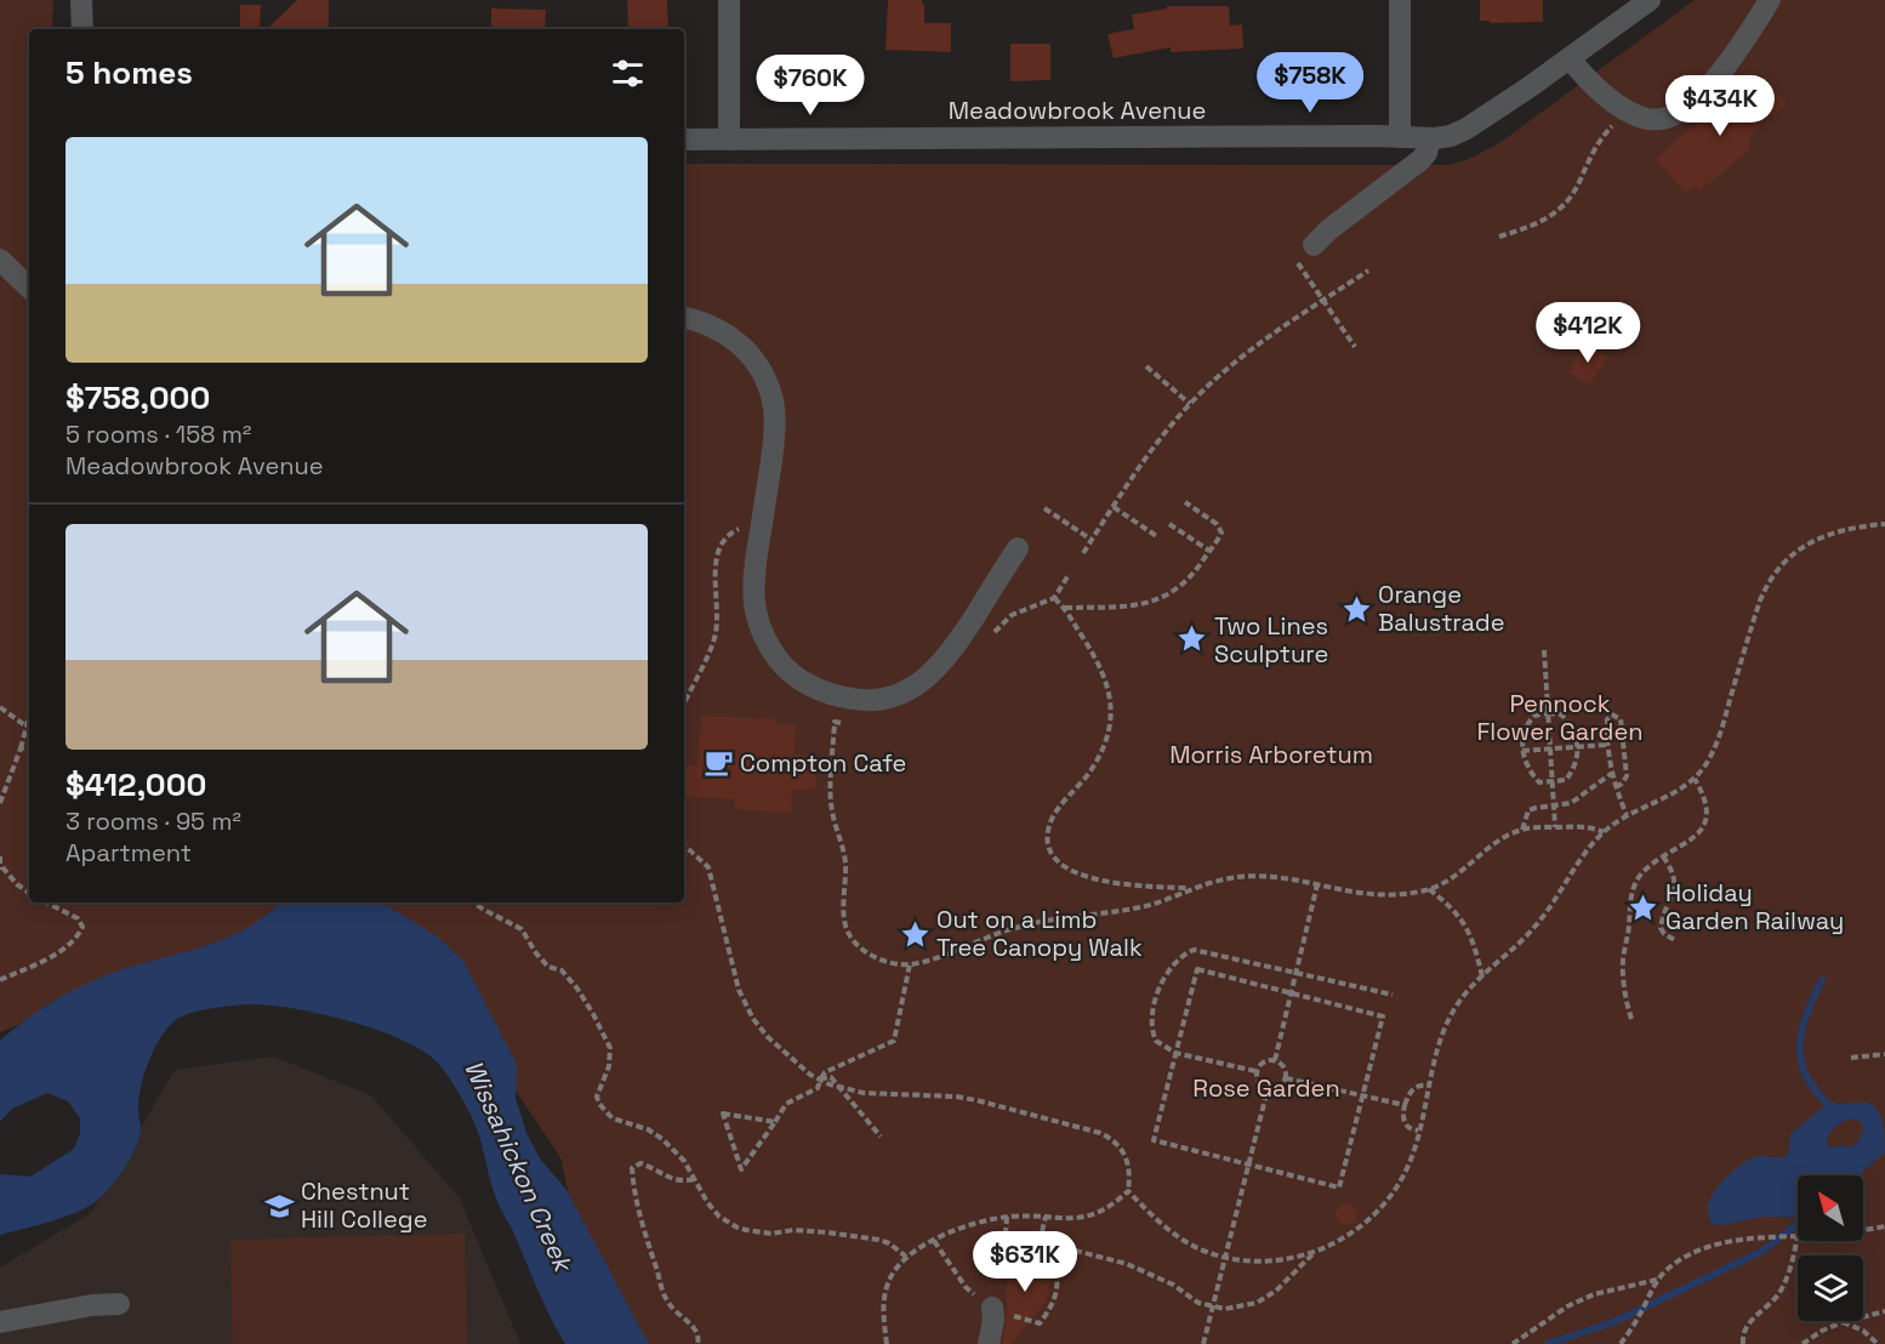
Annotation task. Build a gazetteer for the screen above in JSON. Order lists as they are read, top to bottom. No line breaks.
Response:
{"streets":{"street":["Meadowbrook Avenue"]},"water":["Wissahickon Creek"],"parks":["Pennock Flower Garden","Morris Arboretum","Rose Garden"],"places":{"place":["Orange Balustrade","Two Lines Sculpture","Holiday Garden Railway","Out on a Limb Tree Canopy Walk"],"cafe":["Compton Cafe"],"school or university":["Chestnut Hill College"]},"north":"top left","page":{"heading":"5 homes","price":["$758K","$760K","$434K","$412K","$631K"],"list":[{"name":"$758,000","note":"5 rooms · 158 m² · Meadowbrook Avenue"},{"name":"$412,000","note":"3 rooms · 95 m² · Apartment"}]}}
